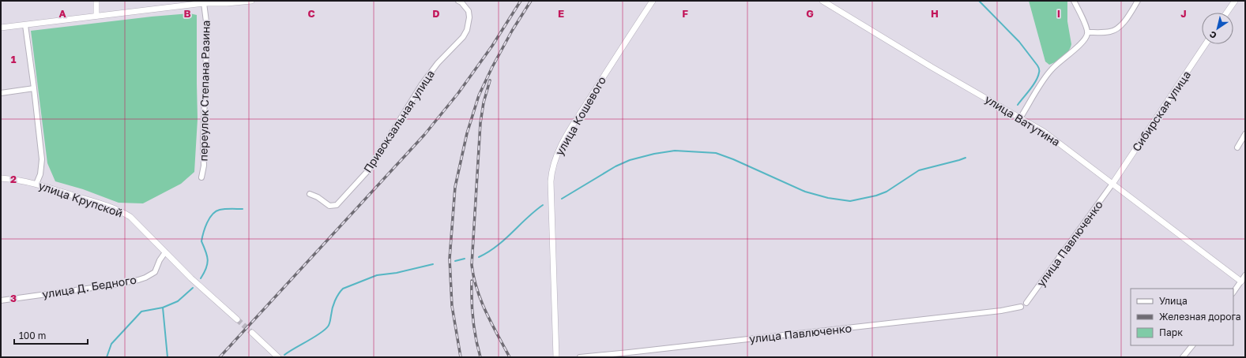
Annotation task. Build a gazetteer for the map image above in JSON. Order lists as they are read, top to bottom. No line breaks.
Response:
{"streets":{"street":["переулок Степана Разина","Сибирская улица","улица Кошевого","улица Ватутина","Привокзальная улица","улица Крупской","улица Павлюченко","улица Д. Бедного"]},"crossings":[["Сибирская улица","улица Ватутина"],["Сибирская улица","улица Павлюченко"],["улица Ватутина","улица Павлюченко"],["улица Крупской","улица Д. Бедного"]],"legend":["Улица","Железная дорога","Парк"],"scale_bar":"100 m","north":"bottom left","grid":{"columns":["A","B","C","D","E","F","G","H","I","J"],"rows":["1","2","3"]}}
